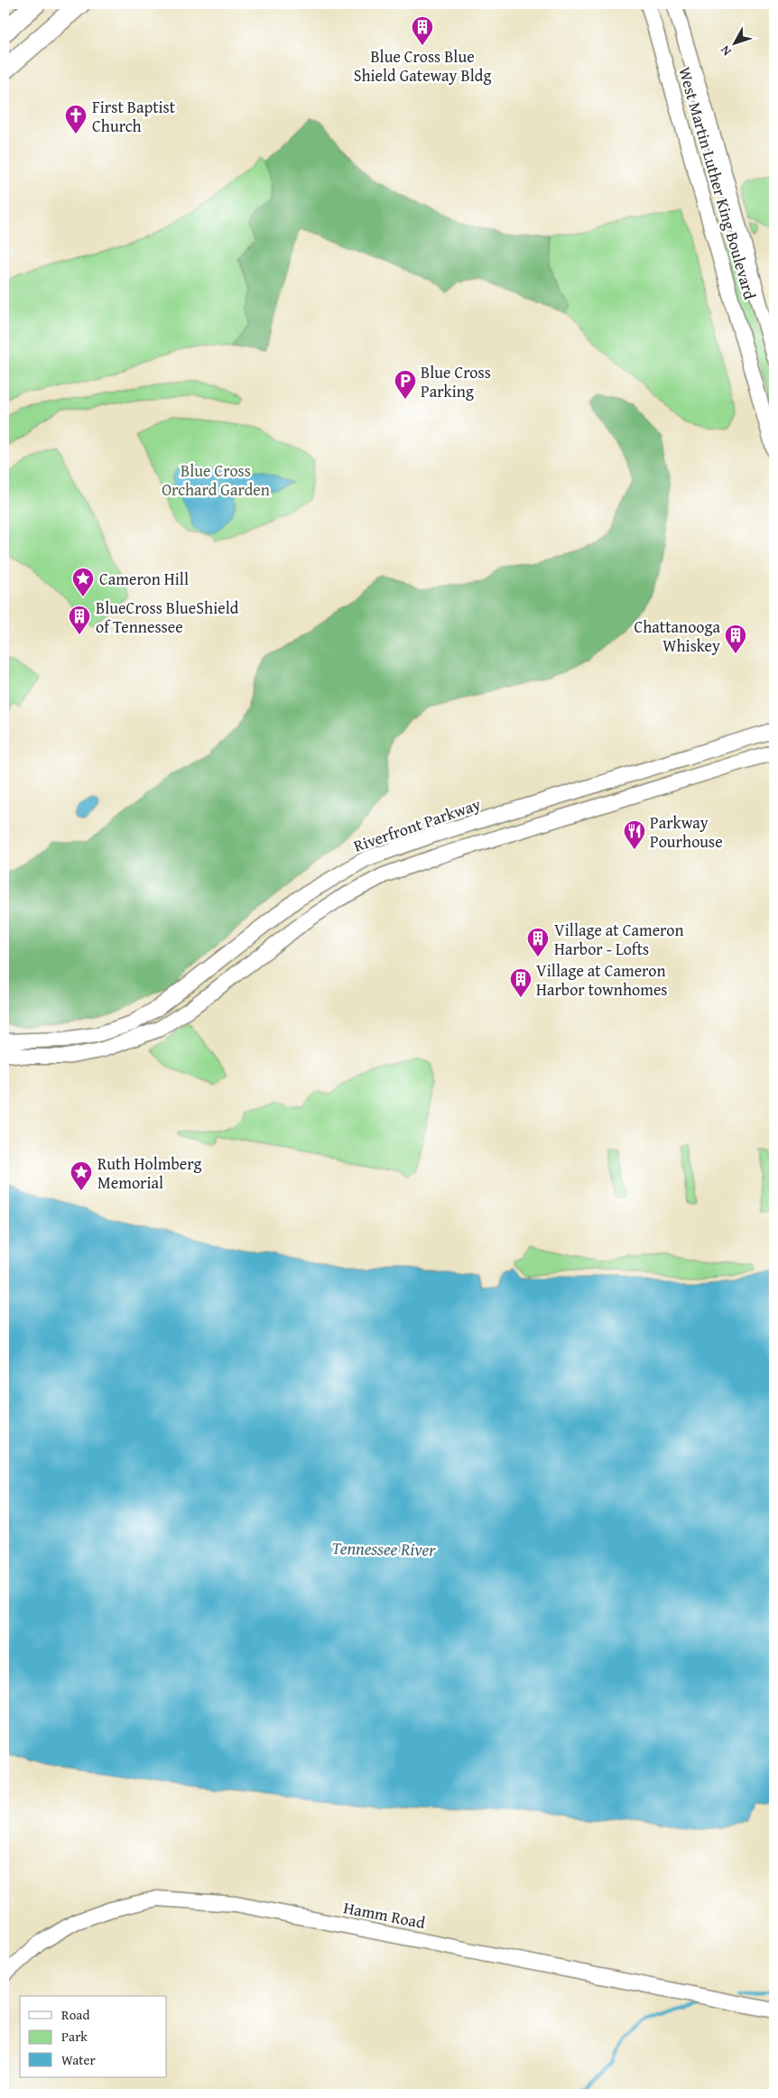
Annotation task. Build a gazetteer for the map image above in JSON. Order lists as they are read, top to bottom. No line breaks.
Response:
{"streets":{"main road":["West Martin Luther King Boulevard","Riverfront Parkway","Hamm Road"]},"water":["Tennessee River"],"parks":["Blue Cross Orchard Garden"],"places":{"building":["Blue Cross Blue Shield Gateway Bldg","BlueCross BlueShield of Tennessee","Chattanooga Whiskey","Village at Cameron Harbor - Lofts","Village at Cameron Harbor townhomes"],"church":["First Baptist Church"],"parking":["Blue Cross Parking"],"place":["Cameron Hill","Ruth Holmberg Memorial"],"restaurant":["Parkway Pourhouse"]},"legend":["Road","Park","Water"],"north":"bottom left"}
